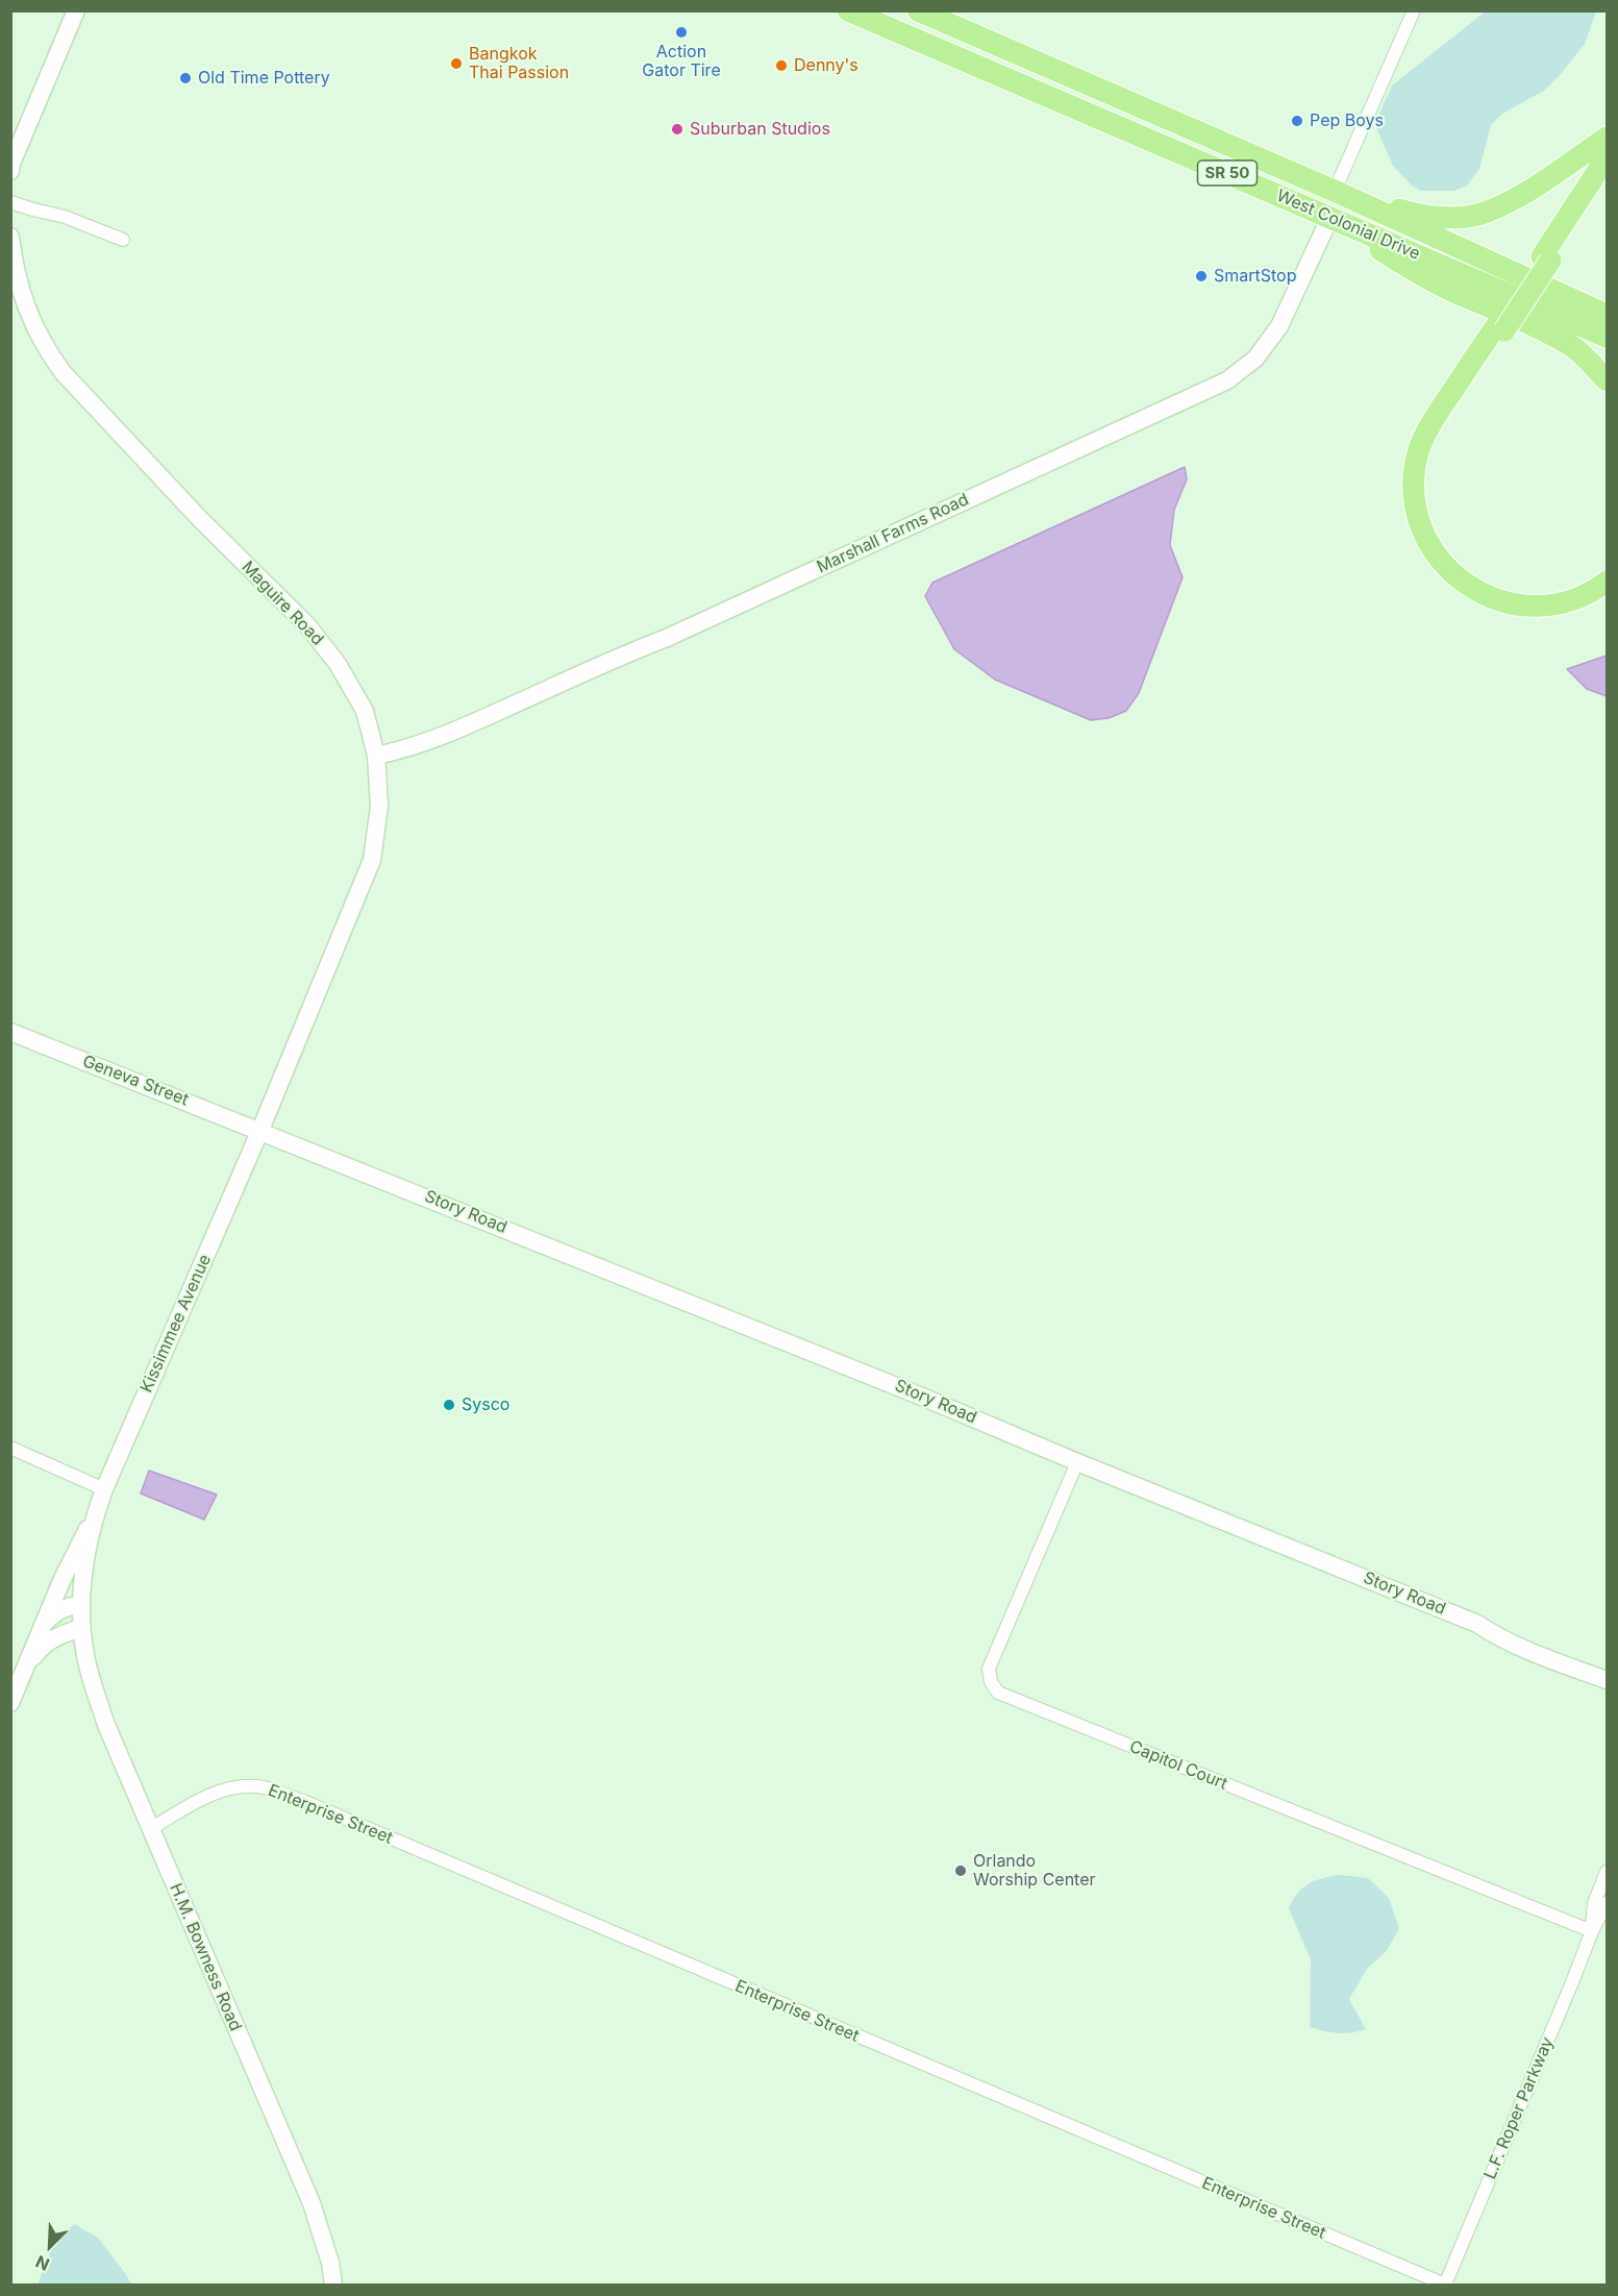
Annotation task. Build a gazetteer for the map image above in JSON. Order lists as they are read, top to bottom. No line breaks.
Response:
{"streets":{"highway":["SR 50","West Colonial Drive"],"street":["Marshall Farms Road","Maguire Road","Geneva Street","Story Road","Kissimmee Avenue","Capitol Court","Enterprise Street","H.M. Bowness Road","L.F. Roper Parkway"]},"crossings":[["West Colonial Drive","Marshall Farms Road"],["Marshall Farms Road","Maguire Road"],["Maguire Road","Geneva Street"],["Maguire Road","Story Road"],["Maguire Road","Kissimmee Avenue"],["Geneva Street","Story Road"],["Geneva Street","Kissimmee Avenue"],["Story Road","Kissimmee Avenue"],["Story Road","Capitol Court"],["Kissimmee Avenue","H.M. Bowness Road"],["Capitol Court","L.F. Roper Parkway"],["Enterprise Street","H.M. Bowness Road"],["Enterprise Street","L.F. Roper Parkway"]],"places":["Action Gator Tire","Bangkok Thai Passion","Denny's","Old Time Pottery","Pep Boys","Suburban Studios","SmartStop","Sysco","Orlando Worship Center"],"north":"bottom left"}
